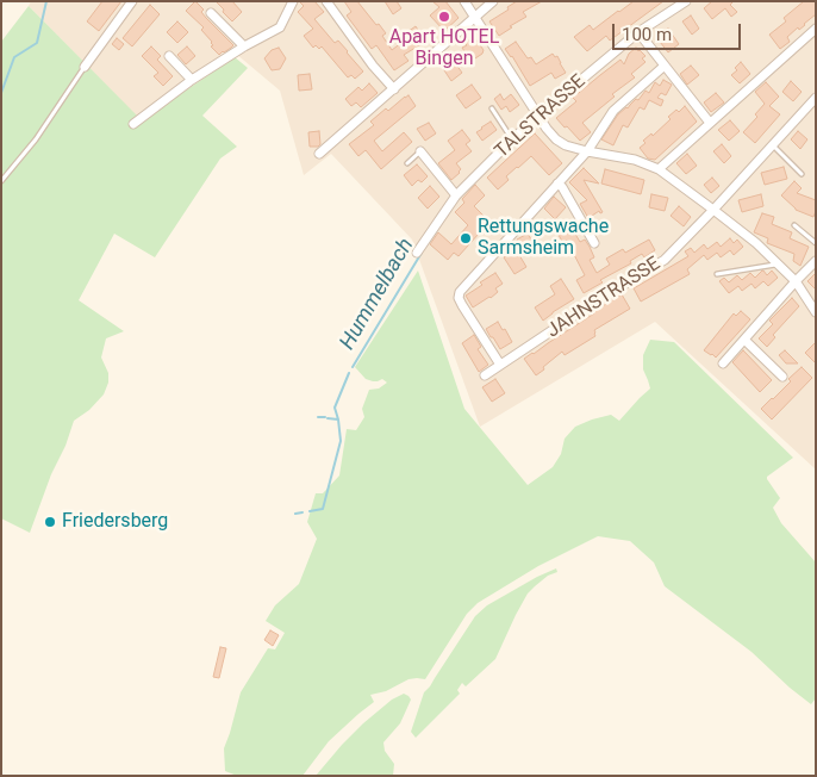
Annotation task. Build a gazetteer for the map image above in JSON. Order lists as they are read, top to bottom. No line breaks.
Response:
{"streets":{"street":["TALSTRASSE","JAHNSTRASSE"]},"water":["Hummelbach"],"places":["Apart HOTEL Bingen","Rettungswache Sarmsheim","Friedersberg"],"scale_bar":"100 m"}
